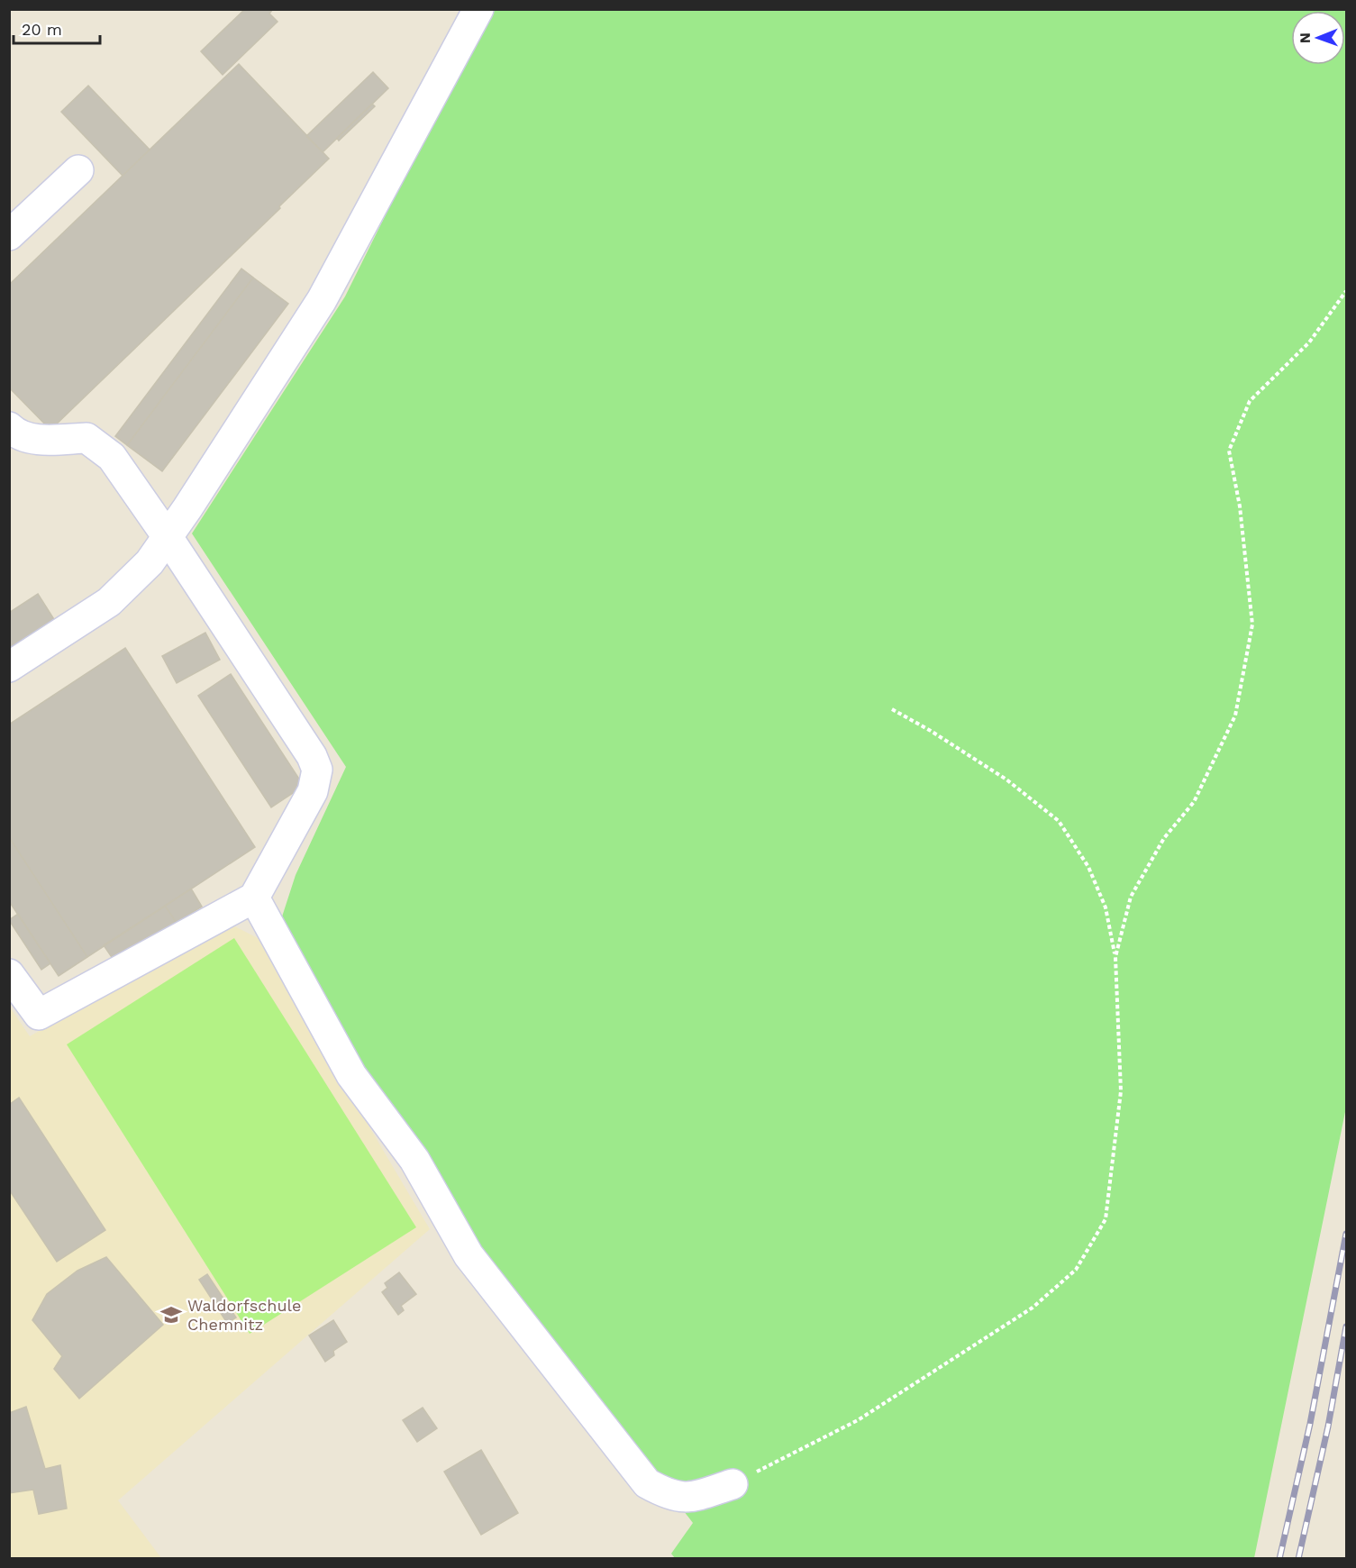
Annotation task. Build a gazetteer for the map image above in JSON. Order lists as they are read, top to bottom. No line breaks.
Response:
{"places":{"school or university":["Waldorfschule Chemnitz"]},"scale_bar":"20 m","north":"left"}
